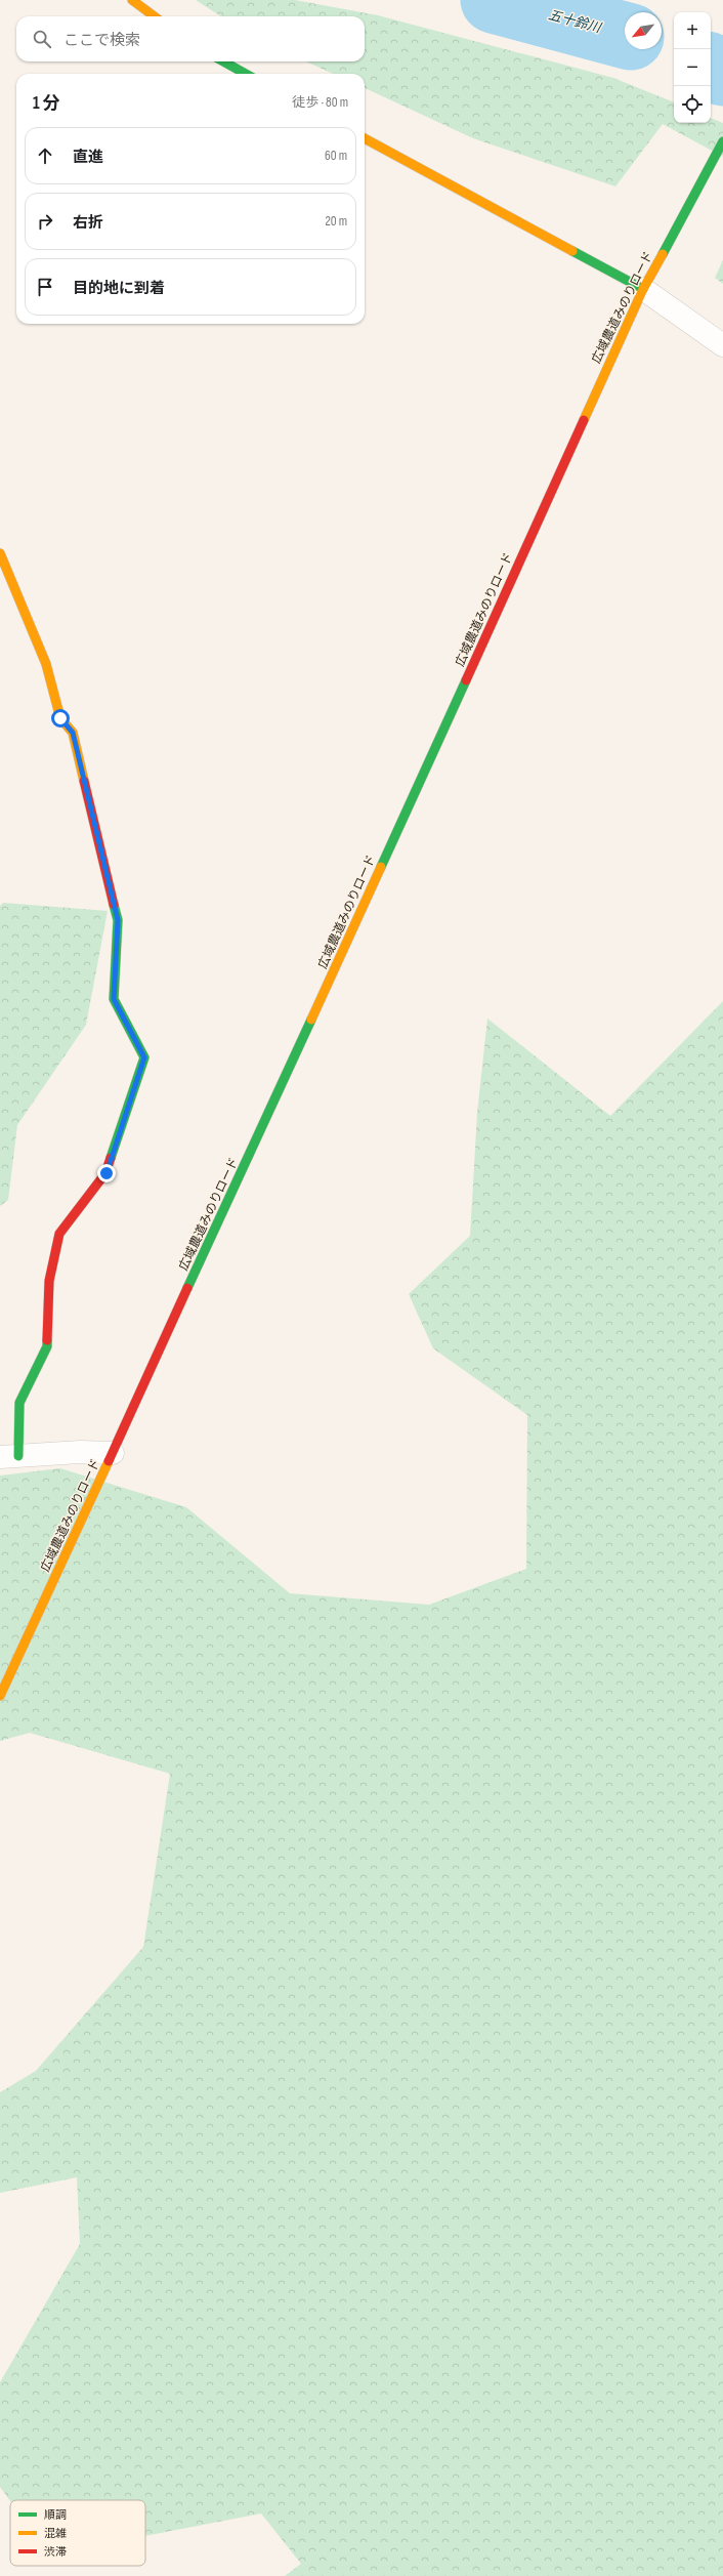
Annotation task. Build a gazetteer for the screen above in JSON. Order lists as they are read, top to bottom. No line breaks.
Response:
{"streets":{"street":["広域農道みのりロード"]},"water":["五十鈴川"],"legend":["順調","混雑","渋滞"],"north":"bottom left","page":{"map_buttons":["+","−"],"search":"ここで検索","heading":["1 分","徒歩 · 80 m"],"list":[["直進","60 m"],["右折","20 m"],"目的地に到着"]}}
